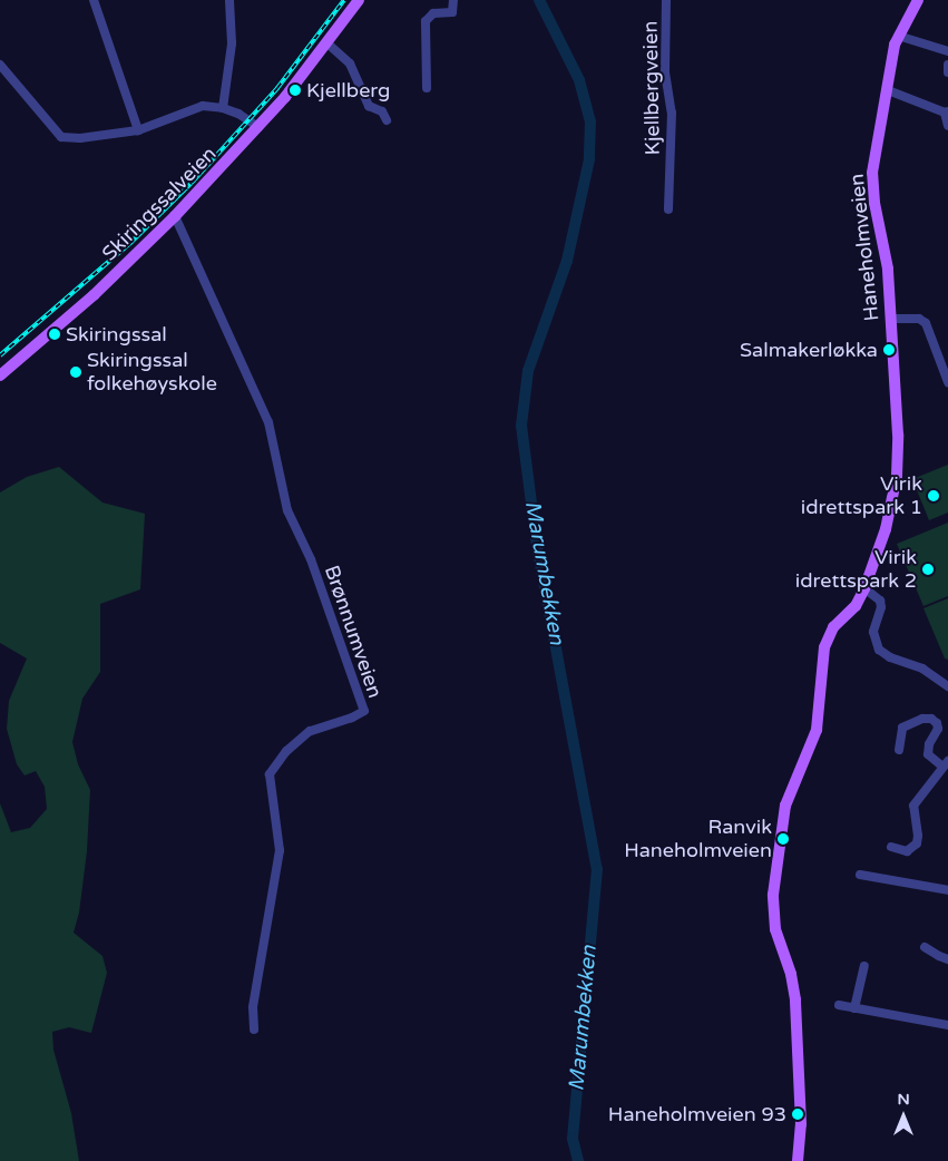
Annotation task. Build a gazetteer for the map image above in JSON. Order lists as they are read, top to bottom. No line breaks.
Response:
{"streets":{"main road":["Skiringssalveien","Haneholmveien"],"street":["Kjellbergveien","Brønnumveien"]},"crossings":[["Skiringssalveien","Brønnumveien"]],"water":["Marumbekken"],"places":["Kjellberg","Skiringssal","Salmakerløkka","Skiringssal folkehøyskole","Virik idrettspark 1","Virik idrettspark 2","Ranvik Haneholmveien","Haneholmveien 93"],"north":"top"}
